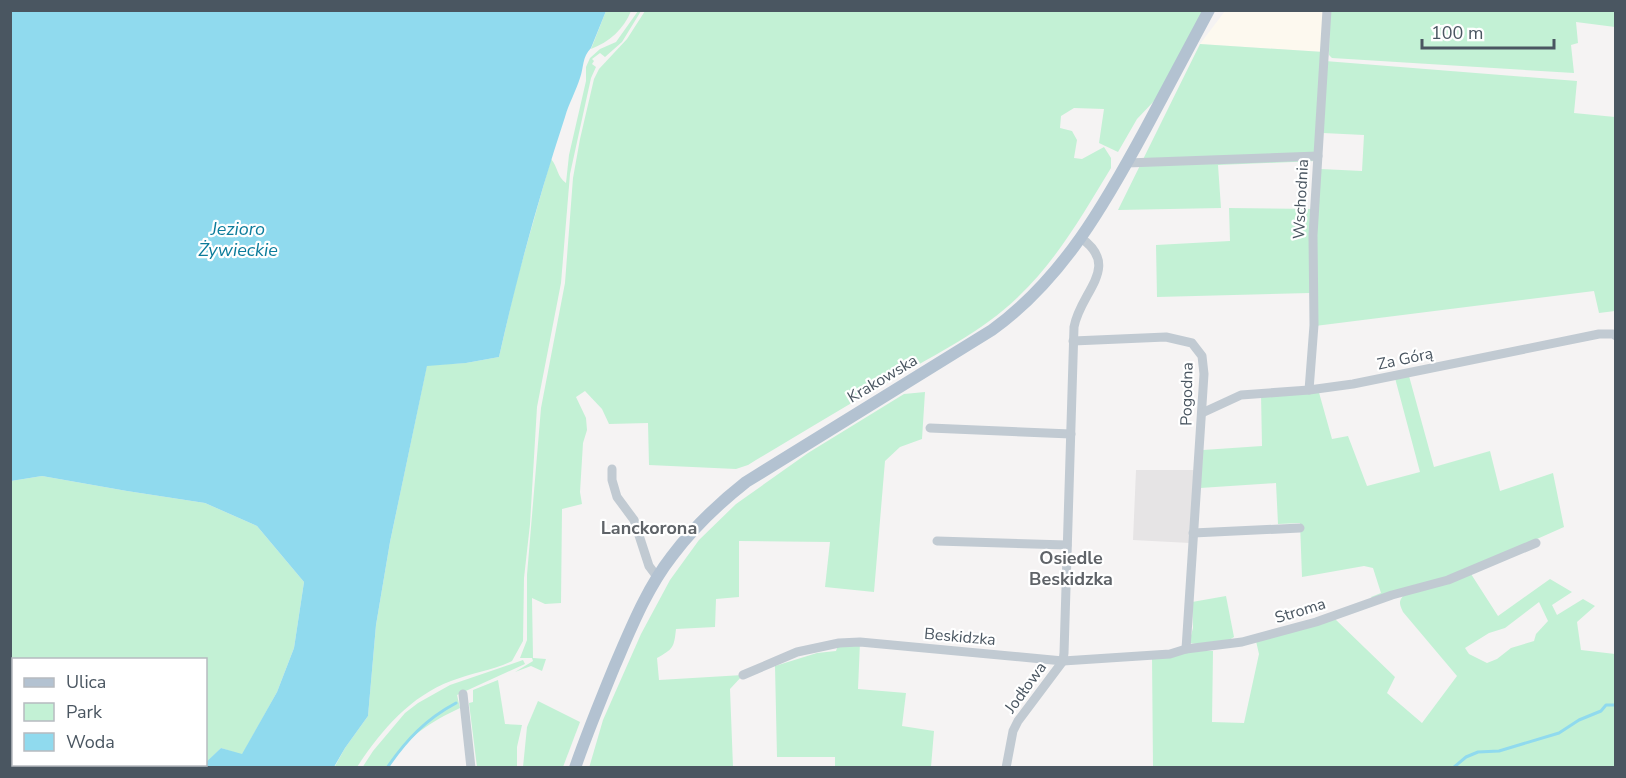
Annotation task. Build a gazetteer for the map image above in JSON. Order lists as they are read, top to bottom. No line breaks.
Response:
{"streets":{"main road":["Krakowska"],"street":["Wschodnia","Za Górą","Pogodna","Stroma","Beskidzka","Jodłowa"]},"crossings":[["Wschodnia","Za Górą"],["Za Górą","Pogodna"],["Pogodna","Stroma"],["Stroma","Beskidzka"],["Stroma","Jodłowa"],["Beskidzka","Jodłowa"]],"districts":["Lanckorona","Osiedle Beskidzka"],"water":["Jezioro Żywieckie"],"legend":["Ulica","Park","Woda"],"scale_bar":"100 m"}
